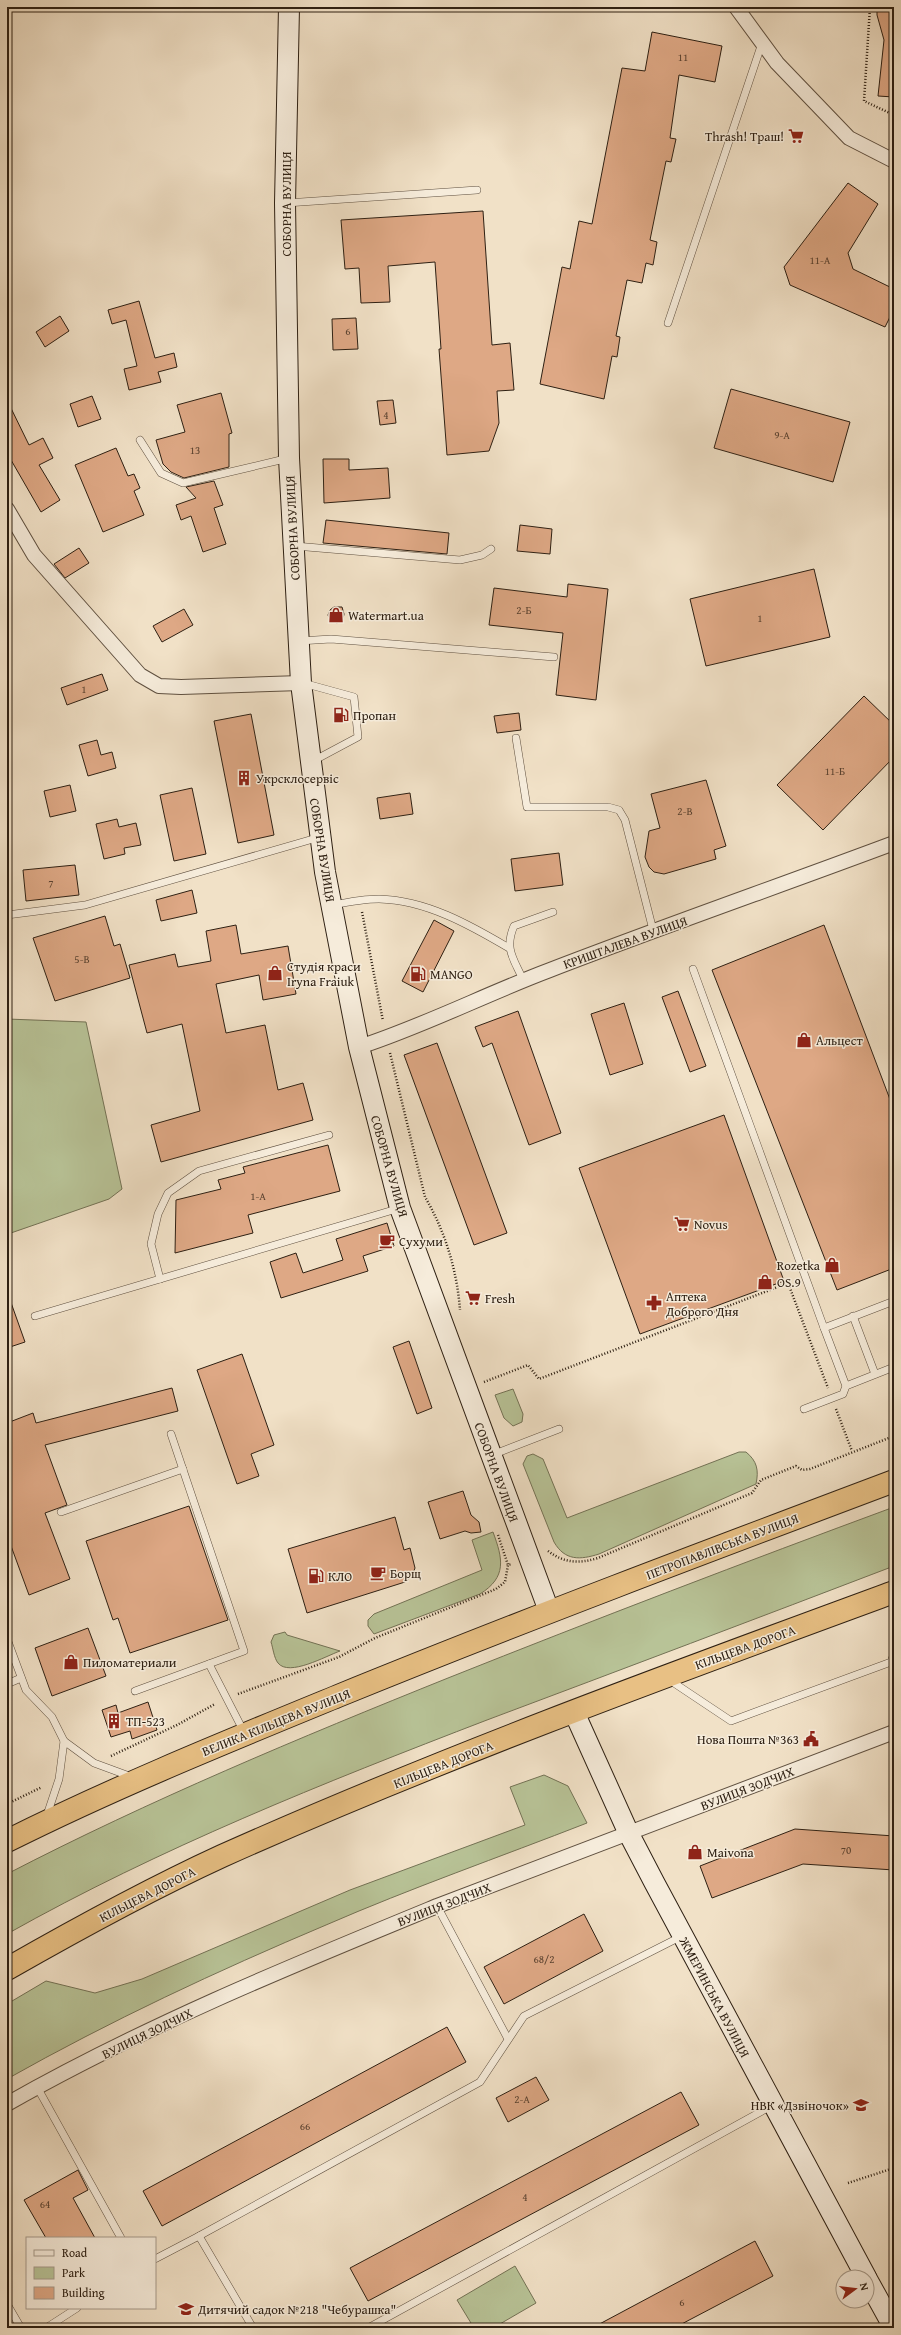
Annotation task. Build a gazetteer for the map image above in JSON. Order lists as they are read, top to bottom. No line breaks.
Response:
{"streets":{"highway":["ПЕТРОПАВЛІВСЬКА ВУЛИЦЯ","КІЛЬЦЕВА ДОРОГА","ВЕЛИКА КІЛЬЦЕВА ВУЛИЦЯ"],"main road":["СОБОРНА ВУЛИЦЯ","ЖМЕРИНСЬКА ВУЛИЦЯ"],"street":["КРИШТАЛЕВА ВУЛИЦЯ","ВУЛИЦЯ ЗОДЧИХ"]},"crossings":[["СОБОРНА ВУЛИЦЯ","КРИШТАЛЕВА ВУЛИЦЯ"],["СОБОРНА ВУЛИЦЯ","ПЕТРОПАВЛІВСЬКА ВУЛИЦЯ"],["СОБОРНА ВУЛИЦЯ","ВЕЛИКА КІЛЬЦЕВА ВУЛИЦЯ"],["ПЕТРОПАВЛІВСЬКА ВУЛИЦЯ","ВЕЛИКА КІЛЬЦЕВА ВУЛИЦЯ"],["КІЛЬЦЕВА ДОРОГА","ЖМЕРИНСЬКА ВУЛИЦЯ"],["ВУЛИЦЯ ЗОДЧИХ","ЖМЕРИНСЬКА ВУЛИЦЯ"]],"places":{"supermarket":["Thrash! Траш!","Novus","Fresh"],"shop":["Watermart.ua","Студія краси Iryna Fraiuk","Альцест","Rozetka","OS.9","Пиломатериали","Maivona"],"fuel station":["Пропан","MANGO","КЛО"],"building":["Укрсклосервіс","ТП-523"],"cafe":["Сухуми","Борщ"],"pharmacy":["Аптека Доброго Дня"],"public building":["Нова Пошта №363"],"school or university":["НВК «Дзвіночок»","Дитячий садок №218 \"Чебурашка\""]},"house_numbers":["11","11-А","6","4","9-А","13","2-Б","1","1","11-Б","2-В","7","5-В","1-А","70","68/2","2-А","66","4","64","6"],"legend":["Road","Park","Building"],"north":"right"}
